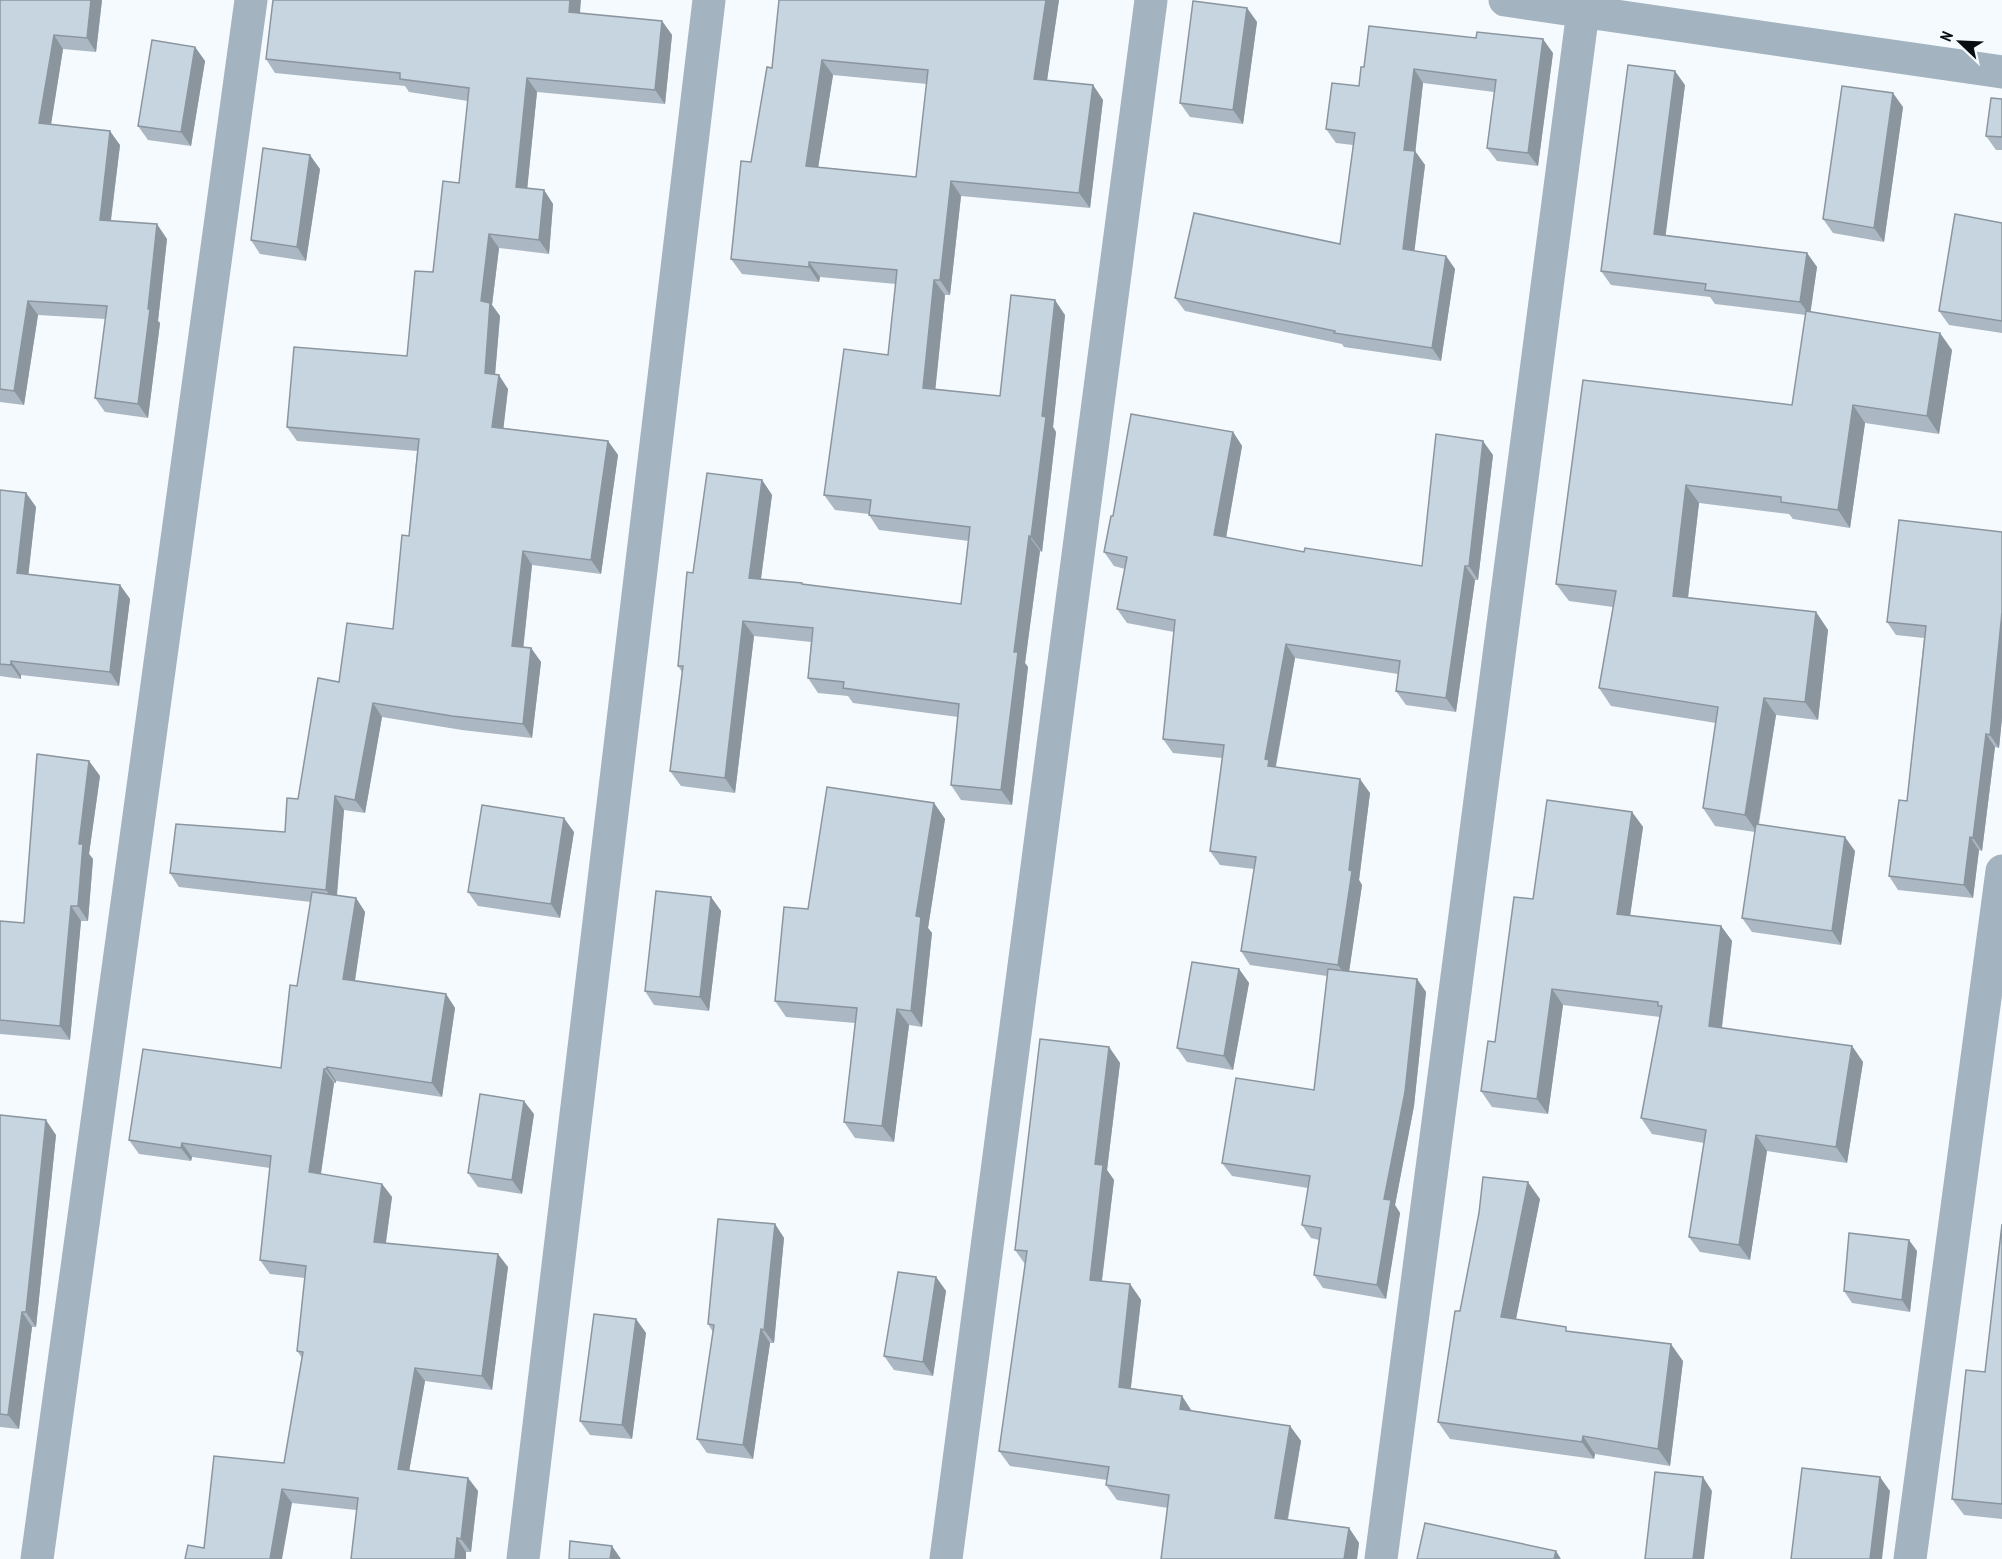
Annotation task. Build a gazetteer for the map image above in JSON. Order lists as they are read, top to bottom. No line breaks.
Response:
{"north":"top left"}
